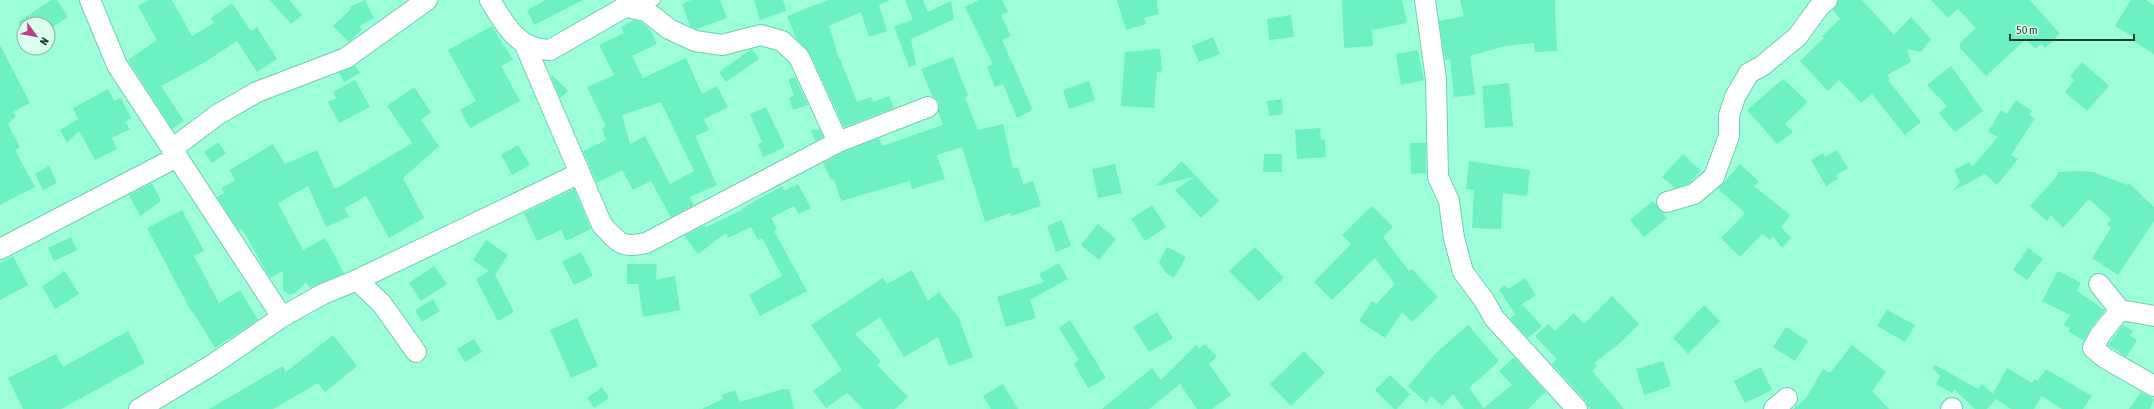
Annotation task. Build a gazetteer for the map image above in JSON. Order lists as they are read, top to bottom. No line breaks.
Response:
{"scale_bar":"50 m","north":"bottom right"}
